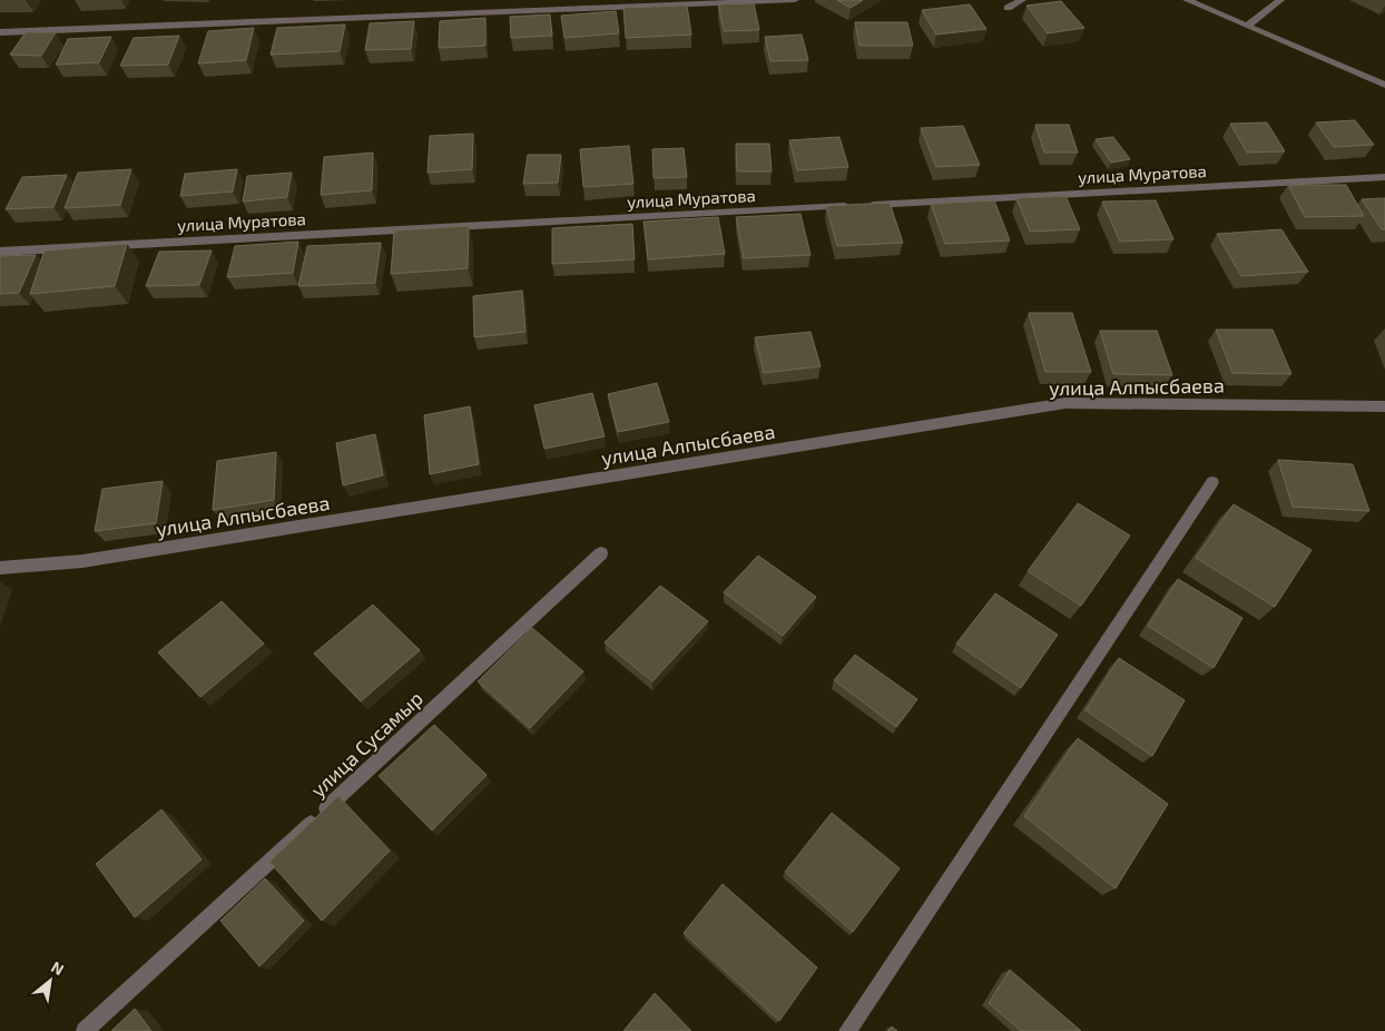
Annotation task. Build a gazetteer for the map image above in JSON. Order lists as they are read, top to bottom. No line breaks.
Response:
{"streets":{"street":["улица Муратова","улица Алпысбаева","улица Сусамыр"]},"north":"top right"}
